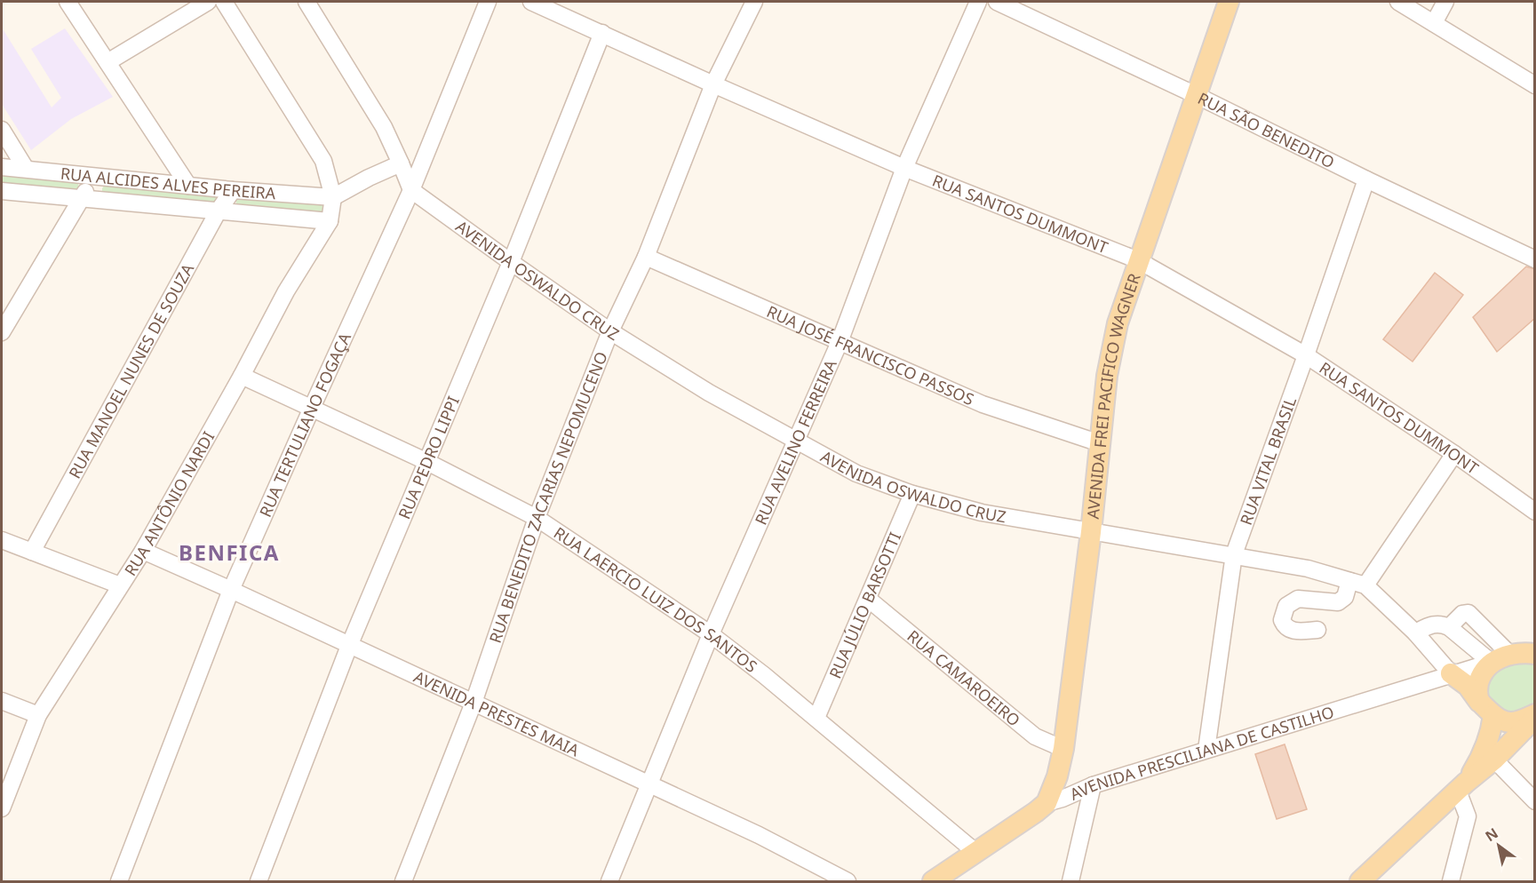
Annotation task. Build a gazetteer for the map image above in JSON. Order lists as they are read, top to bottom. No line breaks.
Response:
{"streets":{"main road":["AVENIDA FREI PACIFICO WAGNER","AVENIDA PRESCILIANA DE CASTILHO"],"street":["RUA SÃO BENEDITO","RUA ALCIDES ALVES PEREIRA","RUA SANTOS DUMMONT","AVENIDA OSWALDO CRUZ","RUA JOSÉ FRANCISCO PASSOS","RUA MANOEL NUNES DE SOUZA","RUA TERTULIANO FOGAÇA","RUA AVELINO FERREIRA","RUA PEDRO LIPPI","RUA VITAL BRASIL","RUA BENEDITO ZACARIAS NEPOMUCENO","RUA ANTÔNIO NARDI","RUA LAERCIO LUIZ DOS SANTOS","RUA JÚLIO BARSOTTI","RUA CAMAROEIRO","AVENIDA PRESTES MAIA"]},"crossings":[["RUA SÃO BENEDITO","AVENIDA FREI PACIFICO WAGNER"],["RUA SÃO BENEDITO","RUA VITAL BRASIL"],["RUA ALCIDES ALVES PEREIRA","RUA MANOEL NUNES DE SOUZA"],["RUA ALCIDES ALVES PEREIRA","RUA ANTÔNIO NARDI"],["RUA SANTOS DUMMONT","AVENIDA FREI PACIFICO WAGNER"],["RUA SANTOS DUMMONT","RUA AVELINO FERREIRA"],["RUA SANTOS DUMMONT","RUA PEDRO LIPPI"],["RUA SANTOS DUMMONT","RUA VITAL BRASIL"],["RUA SANTOS DUMMONT","RUA BENEDITO ZACARIAS NEPOMUCENO"],["AVENIDA OSWALDO CRUZ","AVENIDA FREI PACIFICO WAGNER"],["AVENIDA OSWALDO CRUZ","RUA TERTULIANO FOGAÇA"],["AVENIDA OSWALDO CRUZ","RUA AVELINO FERREIRA"],["AVENIDA OSWALDO CRUZ","RUA PEDRO LIPPI"],["AVENIDA OSWALDO CRUZ","RUA VITAL BRASIL"],["AVENIDA OSWALDO CRUZ","RUA BENEDITO ZACARIAS NEPOMUCENO"],["AVENIDA OSWALDO CRUZ","RUA JÚLIO BARSOTTI"],["AVENIDA OSWALDO CRUZ","AVENIDA PRESCILIANA DE CASTILHO"],["RUA JOSÉ FRANCISCO PASSOS","AVENIDA FREI PACIFICO WAGNER"],["RUA JOSÉ FRANCISCO PASSOS","RUA AVELINO FERREIRA"],["RUA JOSÉ FRANCISCO PASSOS","RUA BENEDITO ZACARIAS NEPOMUCENO"],["AVENIDA FREI PACIFICO WAGNER","RUA CAMAROEIRO"],["AVENIDA FREI PACIFICO WAGNER","AVENIDA PRESCILIANA DE CASTILHO"],["RUA TERTULIANO FOGAÇA","RUA LAERCIO LUIZ DOS SANTOS"],["RUA TERTULIANO FOGAÇA","AVENIDA PRESTES MAIA"],["RUA AVELINO FERREIRA","RUA LAERCIO LUIZ DOS SANTOS"],["RUA AVELINO FERREIRA","AVENIDA PRESTES MAIA"],["RUA PEDRO LIPPI","RUA LAERCIO LUIZ DOS SANTOS"],["RUA PEDRO LIPPI","AVENIDA PRESTES MAIA"],["RUA VITAL BRASIL","AVENIDA PRESCILIANA DE CASTILHO"],["RUA BENEDITO ZACARIAS NEPOMUCENO","RUA LAERCIO LUIZ DOS SANTOS"],["RUA BENEDITO ZACARIAS NEPOMUCENO","AVENIDA PRESTES MAIA"],["RUA ANTÔNIO NARDI","RUA LAERCIO LUIZ DOS SANTOS"],["RUA ANTÔNIO NARDI","AVENIDA PRESTES MAIA"],["RUA LAERCIO LUIZ DOS SANTOS","RUA JÚLIO BARSOTTI"],["RUA LAERCIO LUIZ DOS SANTOS","AVENIDA PRESCILIANA DE CASTILHO"],["RUA JÚLIO BARSOTTI","RUA CAMAROEIRO"]],"districts":["BENFICA"],"north":"top left"}
